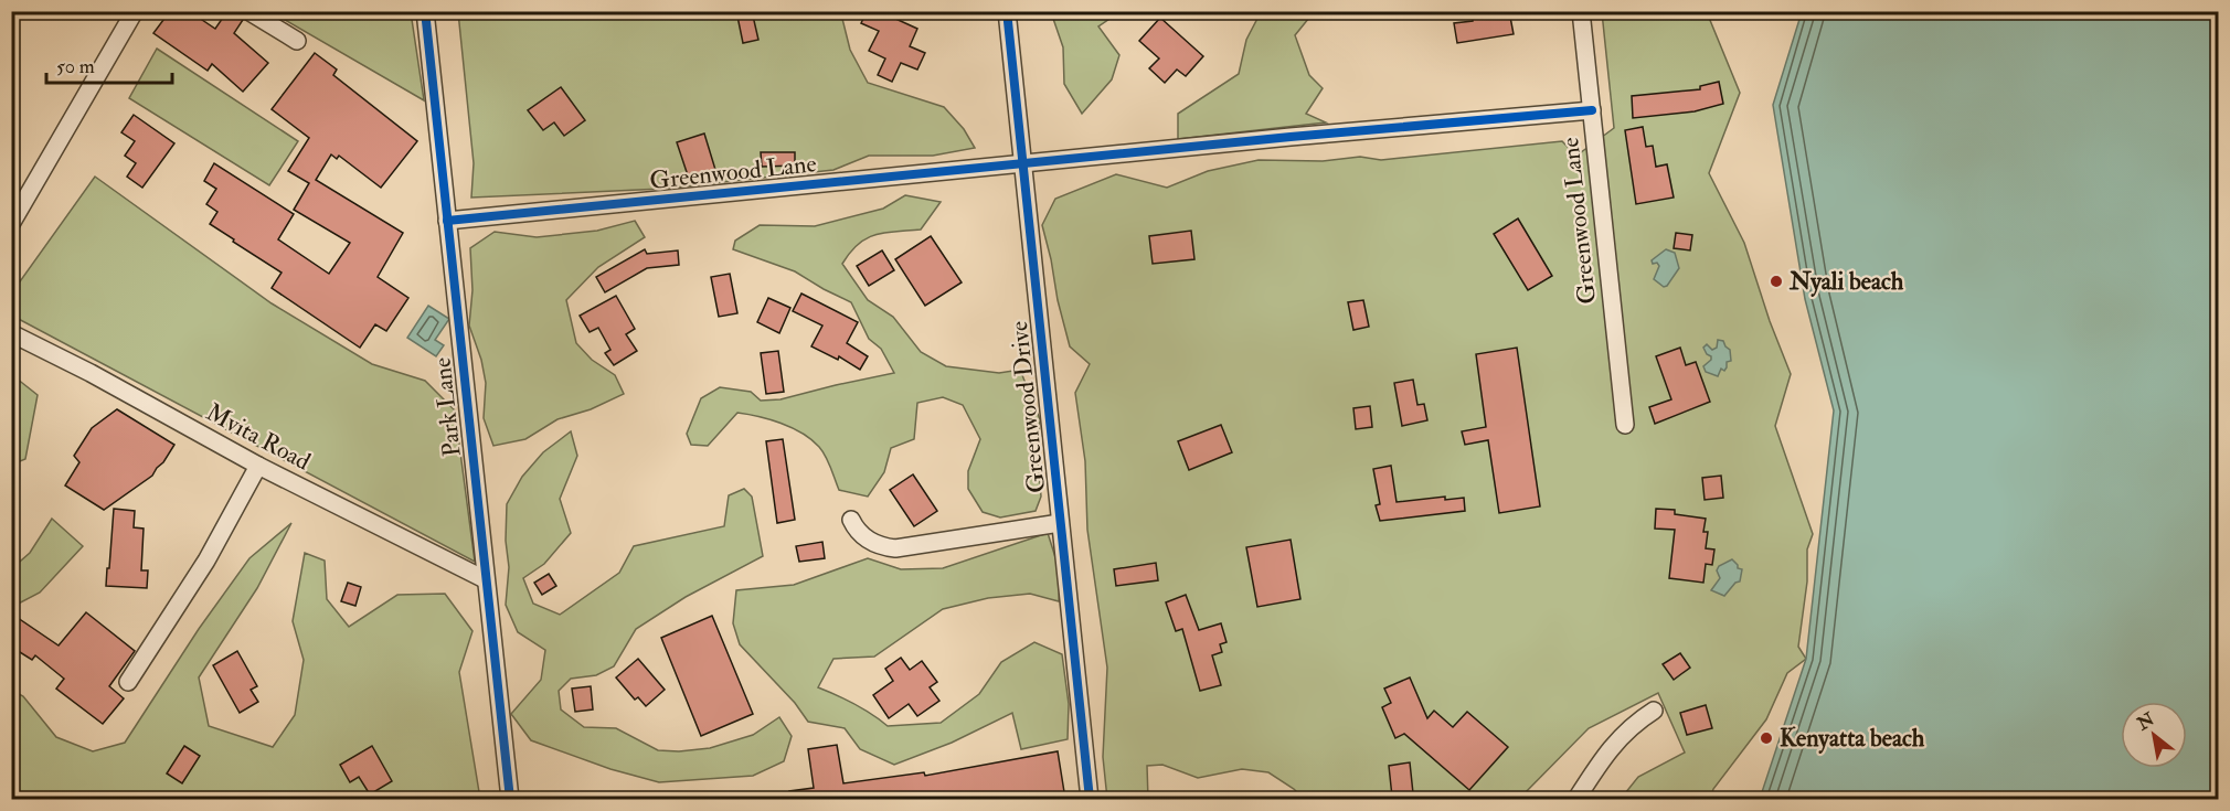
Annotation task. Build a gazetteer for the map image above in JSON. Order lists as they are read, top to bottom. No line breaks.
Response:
{"streets":{"street":["Greenwood Lane","Park Lane","Greenwood Drive","Mvita Road"]},"crossings":[["Greenwood Lane","Park Lane"],["Greenwood Lane","Greenwood Drive"],["Park Lane","Mvita Road"]],"places":["Nyali beach","Kenyatta beach"],"scale_bar":"50 m","north":"top left"}
